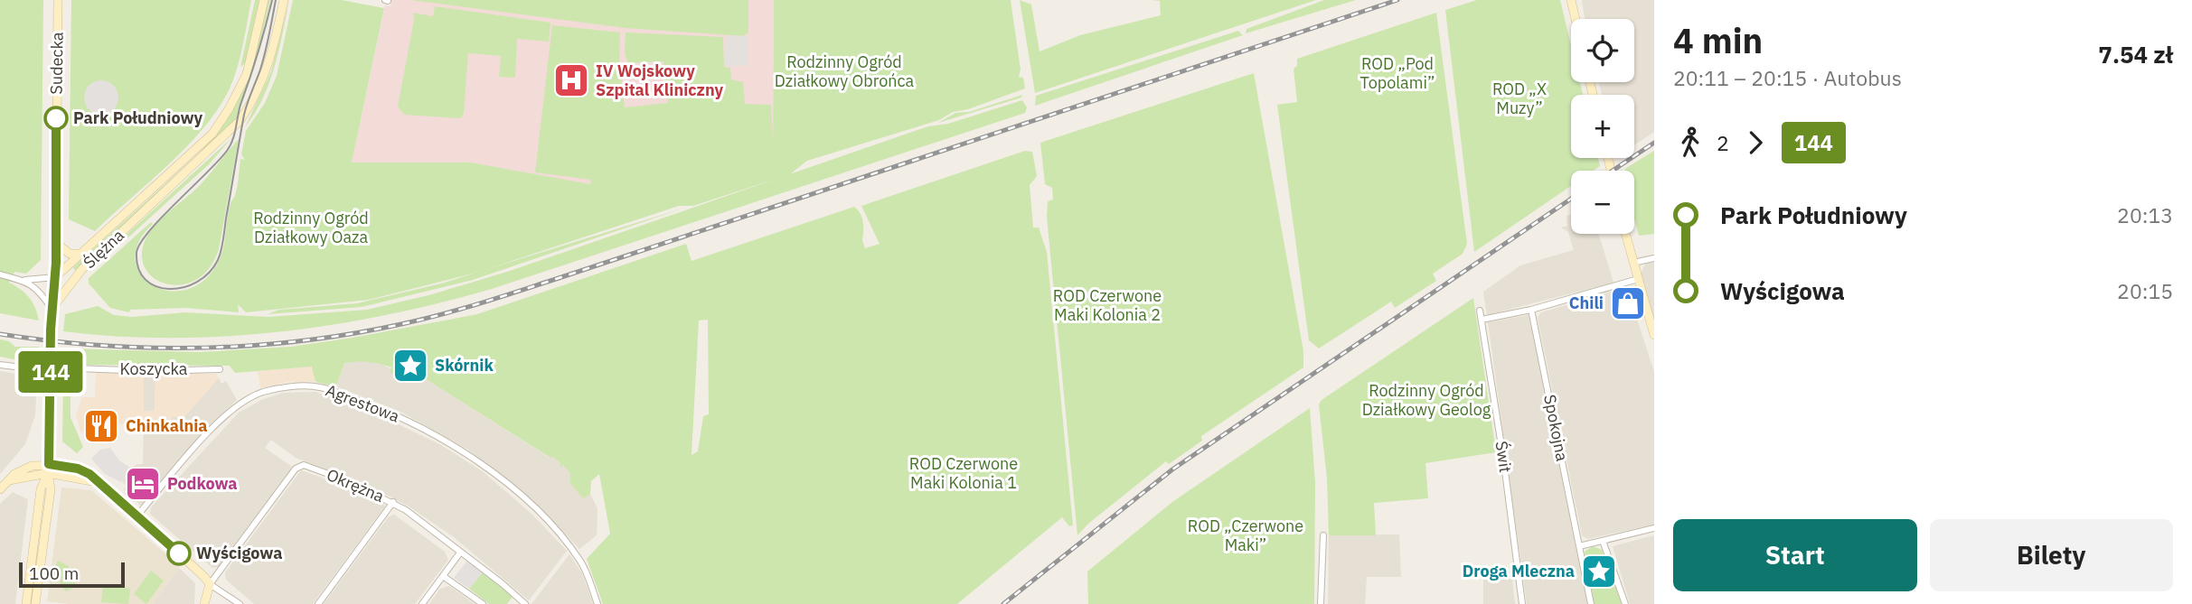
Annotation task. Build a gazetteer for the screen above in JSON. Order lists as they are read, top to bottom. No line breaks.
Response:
{"streets":{"main road":["Sudecka","Ślężna"],"street":["Koszycka","Agrestowa","Spokojna","Świt","Okrężna"]},"crossings":[["Sudecka","Ślężna"]],"parks":["Rodzinny Ogród Działkowy Obrońca","ROD „Pod Topolami”","ROD „X Muzy”","Rodzinny Ogród Działkowy Oaza","ROD Czerwone Maki Kolonia 2","Rodzinny Ogród Działkowy Geolog","ROD Czerwone Maki Kolonia 1","ROD „Czerwone Maki”"],"places":{"hospital":["IV Wojskowy Szpital Kliniczny"],"other":["Park Południowy","Wyścigowa"],"shop":["Chili"],"place":["Skórnik","Droga Mleczna"],"restaurant":["Chinkalnia"],"hotel":["Podkowa"]},"lines":["bus line 144"],"scale_bar":"100 m","page":{"on_map":"144","heading":["4 min","20:11 – 20:15 · Autobus","7.54 zł"],"map_buttons":["+","−"],"legs":["2","144"],"list":[{"name":"Park Południowy","value":"20:13"},{"name":"Wyścigowa","value":"20:15"}],"buttons":["Start","Bilety"],"scale":"100 m"}}
